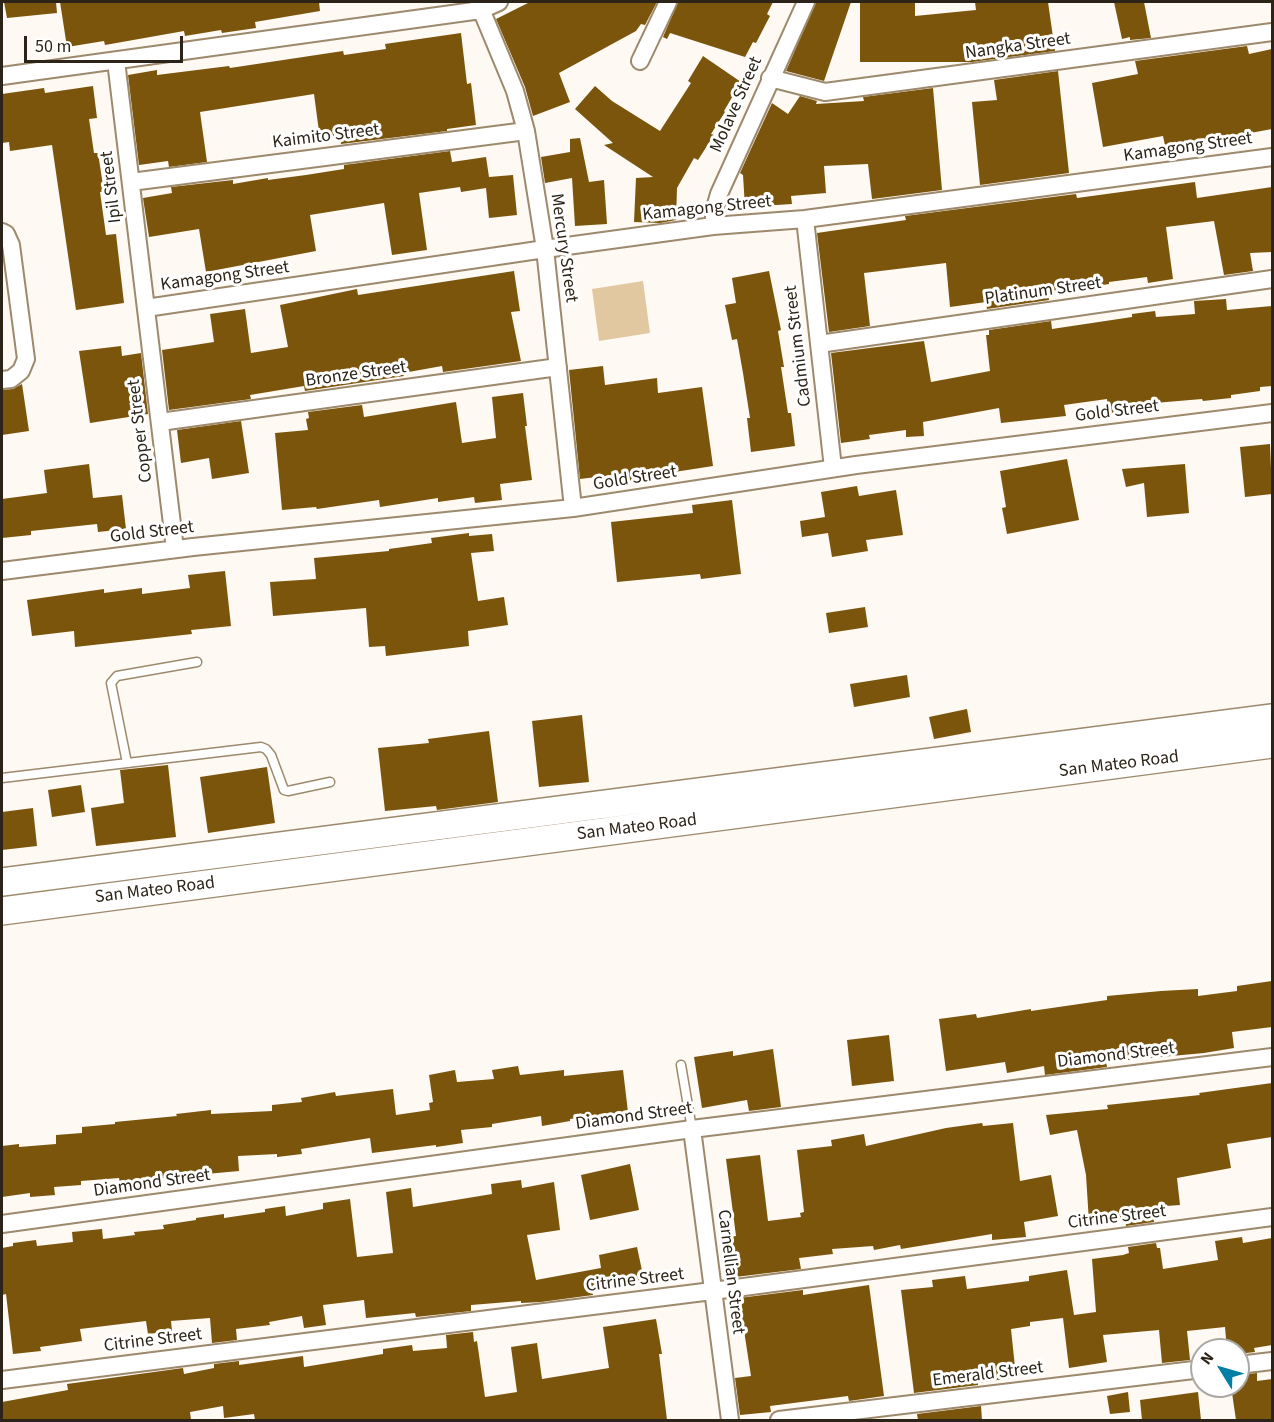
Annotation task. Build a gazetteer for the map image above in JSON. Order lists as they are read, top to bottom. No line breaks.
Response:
{"streets":{"main road":["San Mateo Road"],"street":["Nangka Street","Molave Street","Kaimito Street","Kamagong Street","Ipil Street","Mercury Street","Platinum Street","Cadmium Street","Bronze Street","Gold Street","Copper Street","Diamond Street","Citrine Street","Carnellian Street","Emerald Street"]},"crossings":[["Nangka Street","Molave Street"],["Molave Street","Kamagong Street"],["Kaimito Street","Ipil Street"],["Kaimito Street","Mercury Street"],["Kamagong Street","Ipil Street"],["Kamagong Street","Mercury Street"],["Kamagong Street","Cadmium Street"],["Kamagong Street","Copper Street"],["Ipil Street","Copper Street"],["Mercury Street","Bronze Street"],["Mercury Street","Gold Street"],["Platinum Street","Cadmium Street"],["Cadmium Street","Gold Street"],["Bronze Street","Copper Street"],["Gold Street","Copper Street"],["Diamond Street","Carnellian Street"],["Citrine Street","Carnellian Street"]],"scale_bar":"50 m","north":"top left"}
